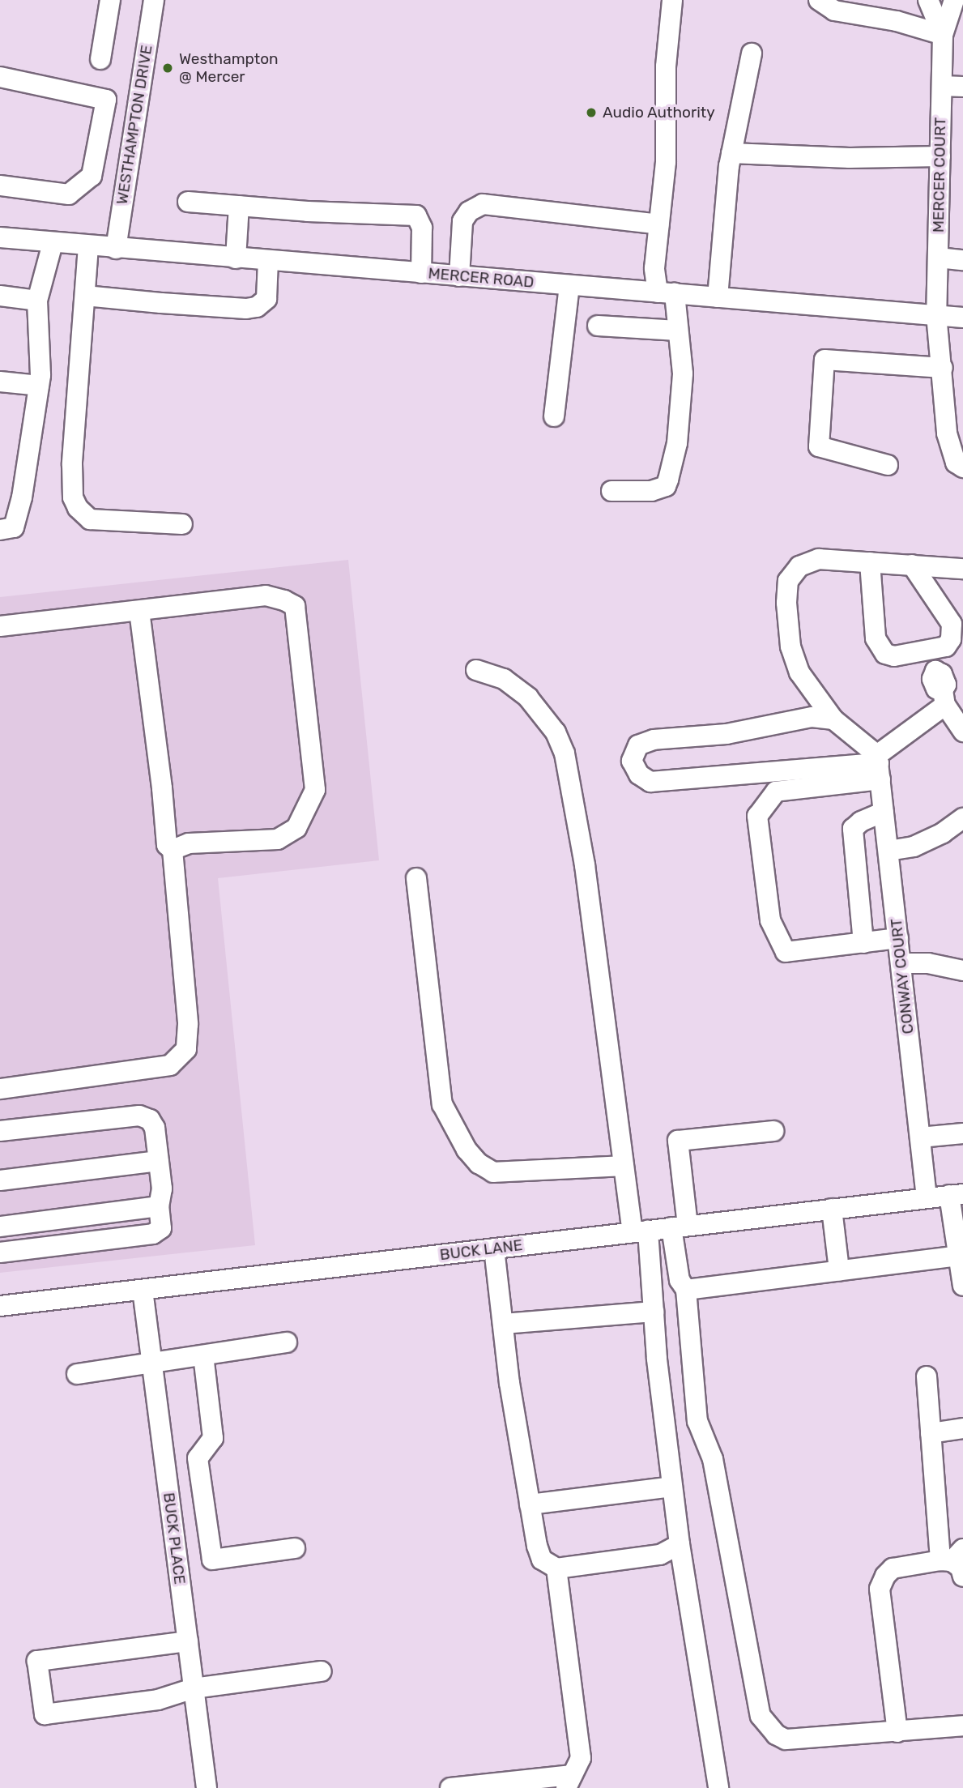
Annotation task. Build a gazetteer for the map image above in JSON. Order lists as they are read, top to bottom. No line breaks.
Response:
{"streets":{"street":["WESTHAMPTON DRIVE","MERCER COURT","MERCER ROAD","CONWAY COURT","BUCK LANE","BUCK PLACE"]},"crossings":[["WESTHAMPTON DRIVE","MERCER ROAD"],["MERCER COURT","MERCER ROAD"],["CONWAY COURT","BUCK LANE"],["BUCK LANE","BUCK PLACE"]],"places":["Westhampton @ Mercer","Audio Authority"]}
